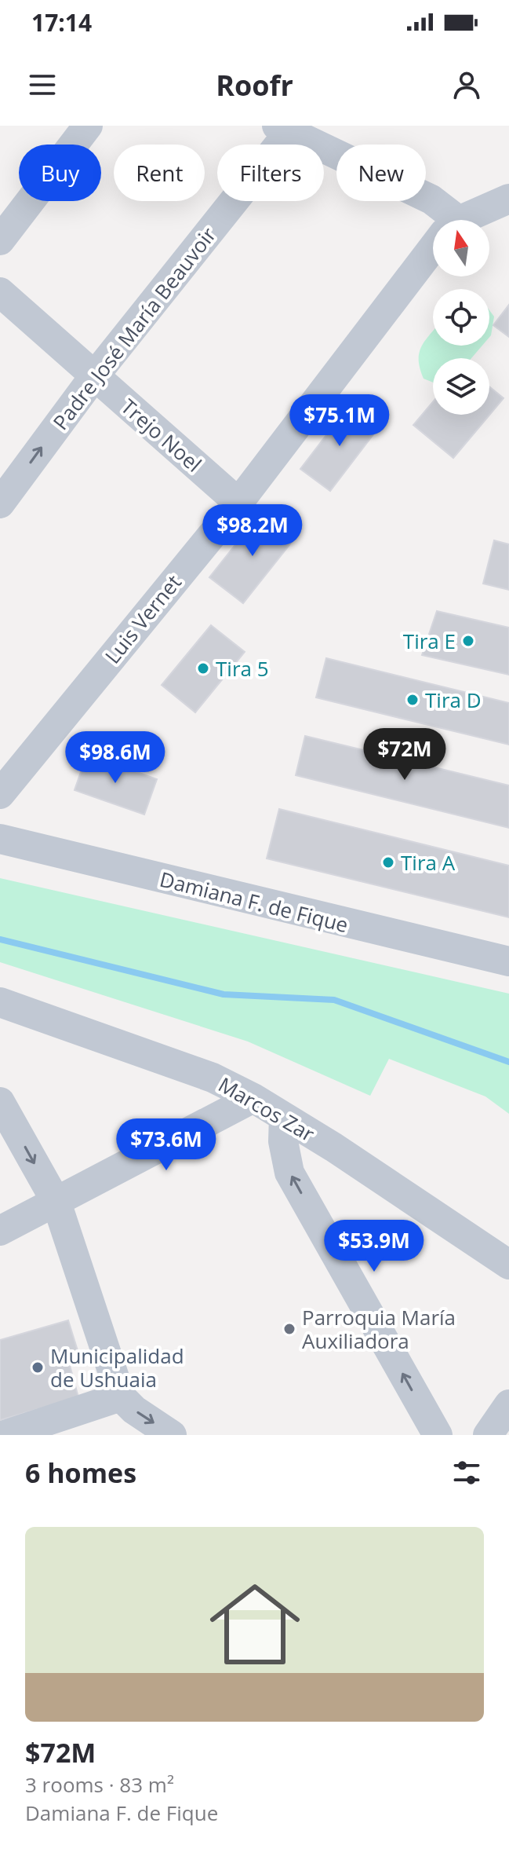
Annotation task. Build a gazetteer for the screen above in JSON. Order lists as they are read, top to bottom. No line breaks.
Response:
{"streets":{"street":["Padre José María Beauvoir","Trejo Noel","Luis Vernet","Damiana F. de Fique","Marcos Zar"]},"crossings":[["Padre José María Beauvoir","Trejo Noel"],["Trejo Noel","Luis Vernet"]],"places":["Tira E","Tira 5","Tira D","Tira A","Parroquia María Auxiliadora","Municipalidad de Ushuaia"],"north":"top","page":{"status":"17:14","header":"Roofr","chip":["Buy","Rent","Filters","New"],"price":["$75.1M","$98.2M","$72M","$98.6M","$73.6M","$53.9M"],"heading":"6 homes","list":[{"name":"$72M","note":"3 rooms · 83 m² · Damiana F. de Fique"}]}}
